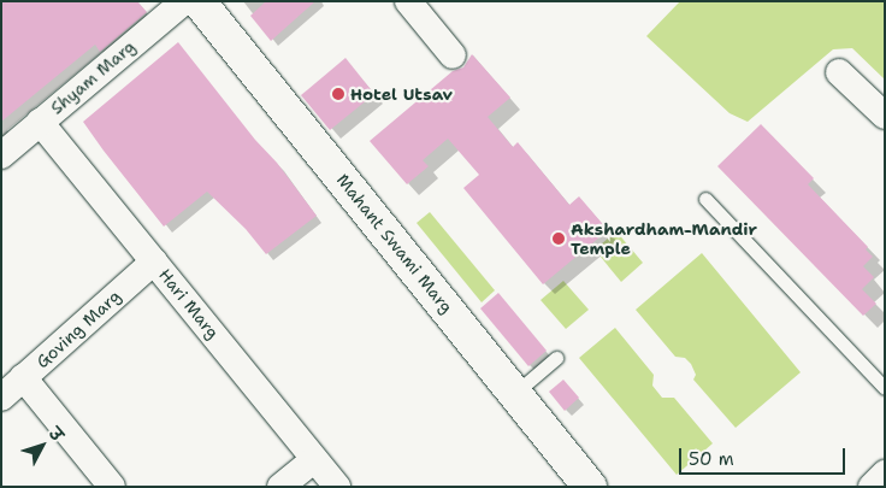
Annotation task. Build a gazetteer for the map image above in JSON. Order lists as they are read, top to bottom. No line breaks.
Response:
{"streets":{"street":["Shyam Marg","Mahant Swami Marg","Hari Marg","Goving Marg"]},"crossings":[["Shyam Marg","Hari Marg"],["Hari Marg","Goving Marg"]],"places":["Hotel Utsav","Akshardham-Mandir Temple"],"scale_bar":"50 m","north":"top right"}
